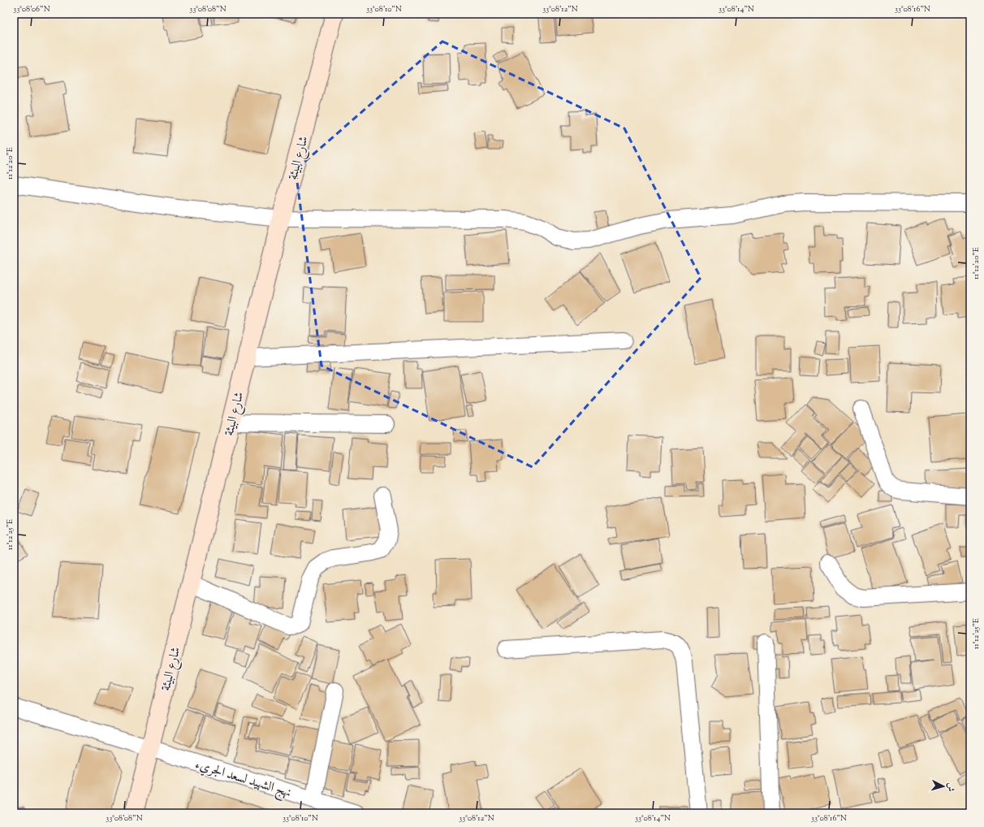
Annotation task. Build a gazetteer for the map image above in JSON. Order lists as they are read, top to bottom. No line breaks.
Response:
{"streets":{"street":["شارع البيئة","نهج الشهيد لسعد الجريء"]},"crossings":[["شارع البيئة","نهج الشهيد لسعد الجريء"]],"north":"right","coordinates":["33°08'06\"N","33°08'08\"N","33°08'10\"N","33°08'12\"N","33°08'14\"N","33°08'16\"N","11°12'20\"E","11°12'25\"E"]}
